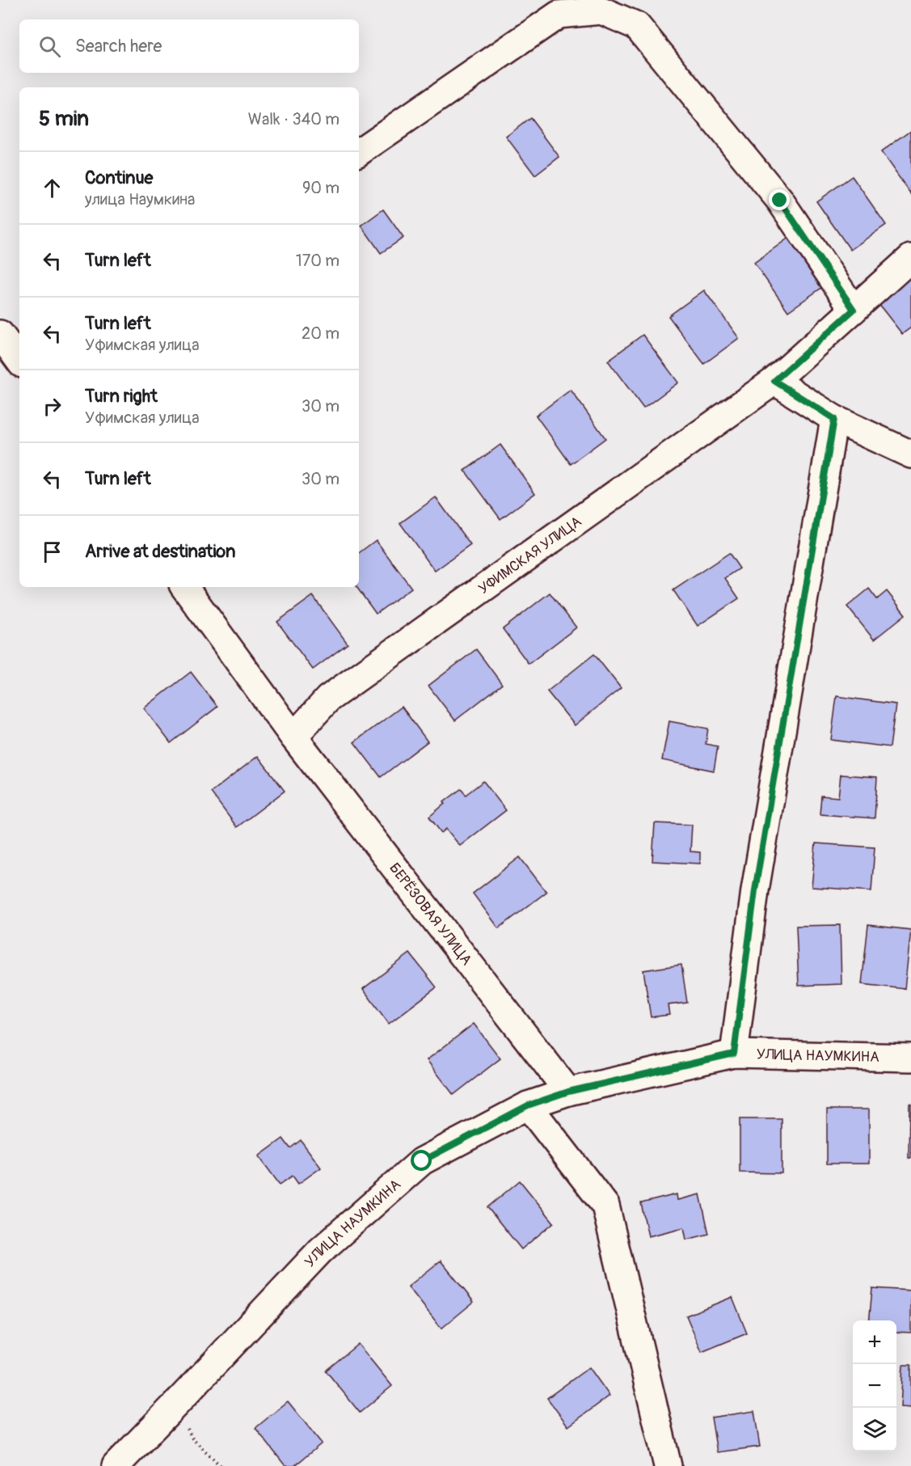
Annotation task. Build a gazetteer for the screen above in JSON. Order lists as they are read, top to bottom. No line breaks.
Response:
{"streets":{"street":["УФИМСКАЯ УЛИЦА","БЕРЁЗОВАЯ УЛИЦА","УЛИЦА НАУМКИНА"]},"crossings":[["УФИМСКАЯ УЛИЦА","БЕРЁЗОВАЯ УЛИЦА"],["БЕРЁЗОВАЯ УЛИЦА","УЛИЦА НАУМКИНА"]],"page":{"search":"Search here","heading":["5 min","Walk · 340 m"],"list":[["Continue","улица Наумкина","90 m"],["Turn left","170 m"],["Turn left","Уфимская улица","20 m"],["Turn right","Уфимская улица","30 m"],["Turn left","30 m"],"Arrive at destination"],"map_buttons":["+","−"]}}
